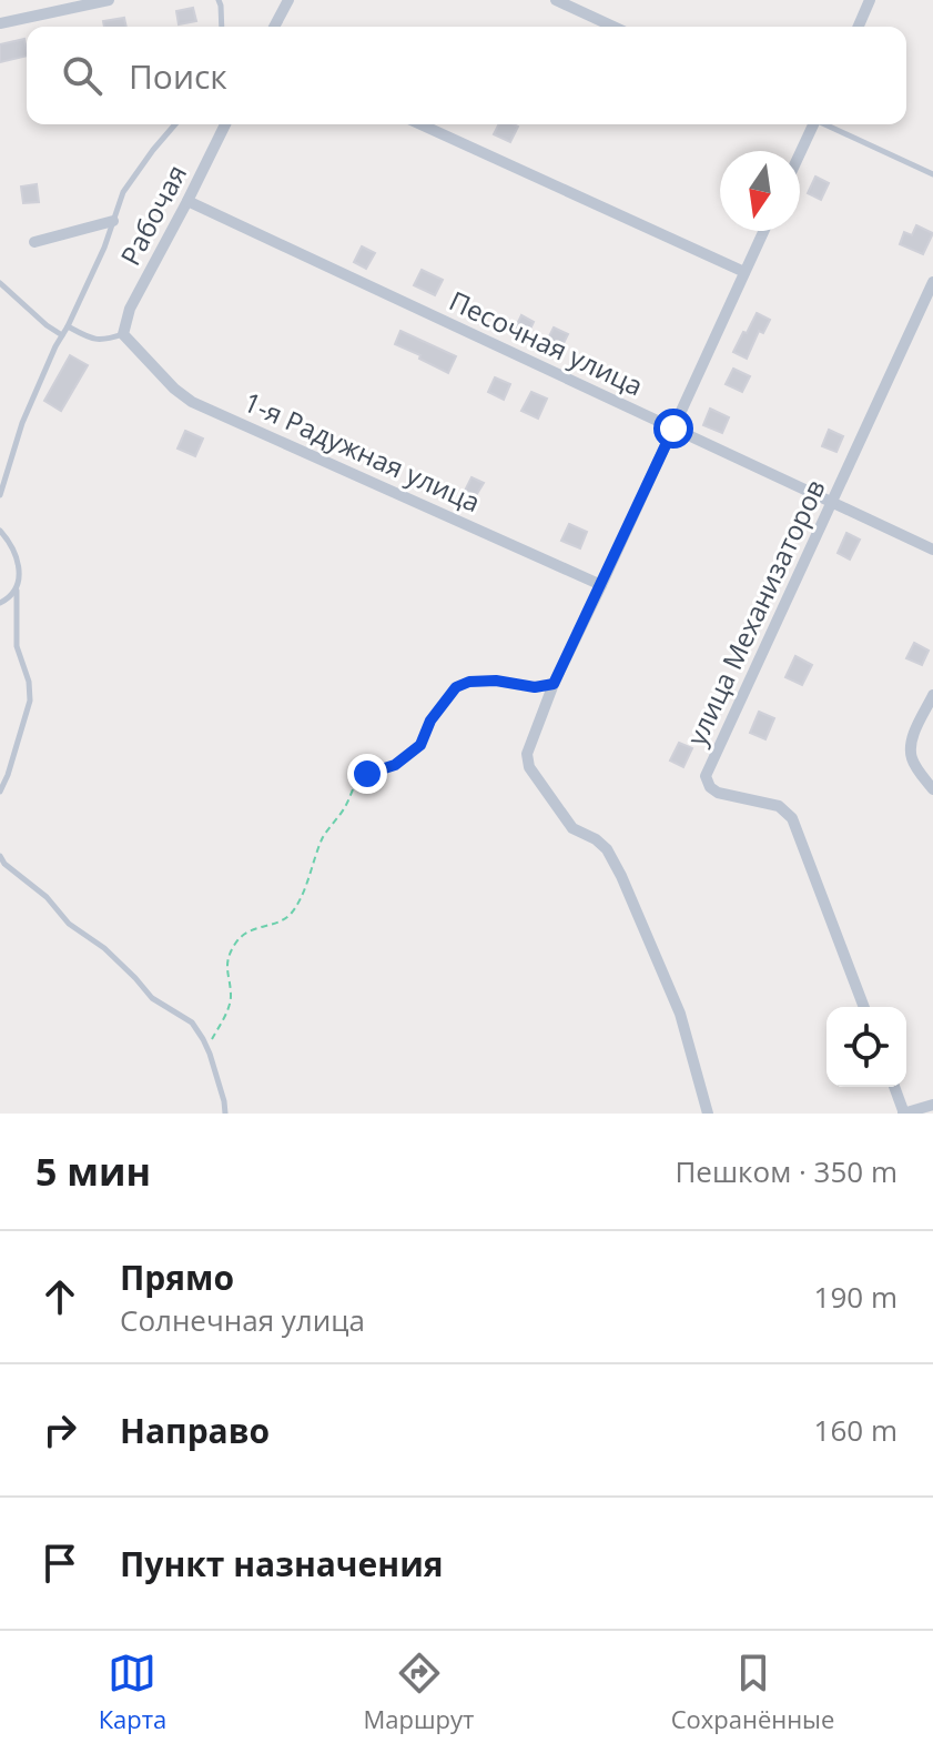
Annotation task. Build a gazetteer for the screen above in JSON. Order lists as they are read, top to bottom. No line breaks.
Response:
{"streets":{"street":["Рабочая","Песочная улица","1-я Радужная улица","улица Механизаторов"]},"crossings":[["Рабочая","Песочная улица"],["Рабочая","1-я Радужная улица"],["Песочная улица","улица Механизаторов"]],"north":"bottom","page":{"search":"Поиск","heading":["5 мин","Пешком · 350 m"],"list":[["Прямо","Солнечная улица","190 m"],["Направо","160 m"],"Пункт назначения"],"nav":["Карта","Маршрут","Сохранённые"]}}
